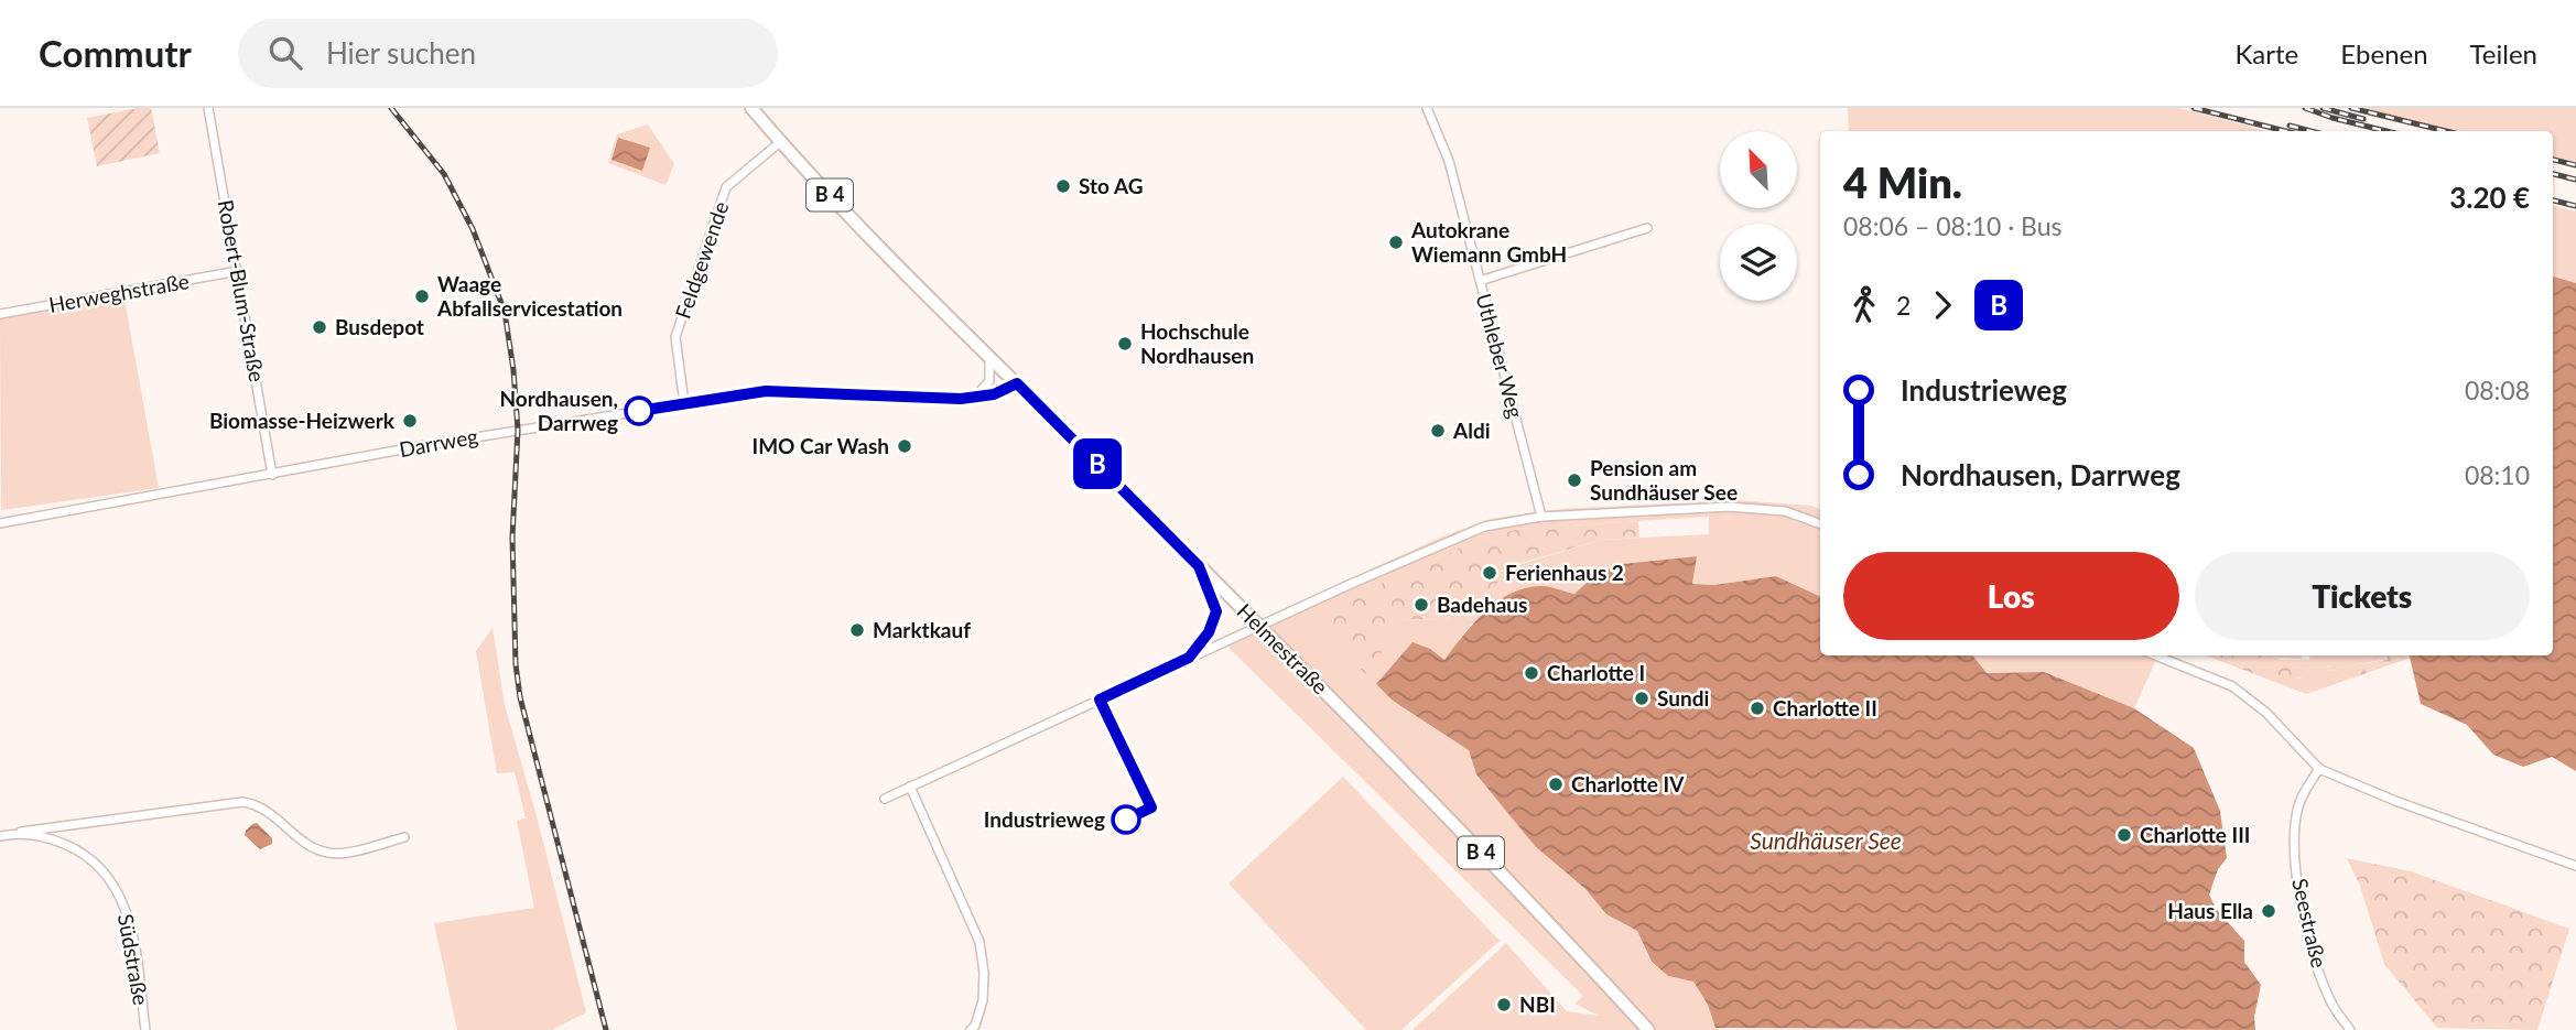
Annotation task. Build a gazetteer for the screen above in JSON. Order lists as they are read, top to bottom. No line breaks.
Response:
{"streets":{"main road":["B 4","Helmestraße"],"street":["Feldgewende","Robert-Blum-Straße","Herweghstraße","Uthleber Weg","Darrweg","Seestraße","Südstraße"]},"crossings":[["Feldgewende","Darrweg"],["Feldgewende","Helmestraße"],["Robert-Blum-Straße","Herweghstraße"],["Robert-Blum-Straße","Darrweg"],["Darrweg","Helmestraße"]],"water":["Sundhäuser See"],"places":["Sto AG","Autokrane Wiemann GmbH","Waage Abfallservicestation","Busdepot","Hochschule Nordhausen","Nordhausen, Darrweg","Biomasse-Heizwerk","Aldi","IMO Car Wash","Pension am Sundhäuser See","Ferienhaus 2","Badehaus","Marktkauf","Charlotte I","Sundi","Charlotte II","Charlotte IV","Industrieweg","Charlotte III","Haus Ella","NBI"],"lines":["bus line B"],"north":"top left","page":{"header":"Commutr","search":"Hier suchen","nav":["Karte","Ebenen","Teilen"],"on_map":"B","heading":["4 Min.","08:06 – 08:10 · Bus","3.20 €"],"legs":["2","B"],"list":[{"name":"Industrieweg","value":"08:08"},{"name":"Nordhausen, Darrweg","value":"08:10"}],"buttons":["Los","Tickets"]}}
